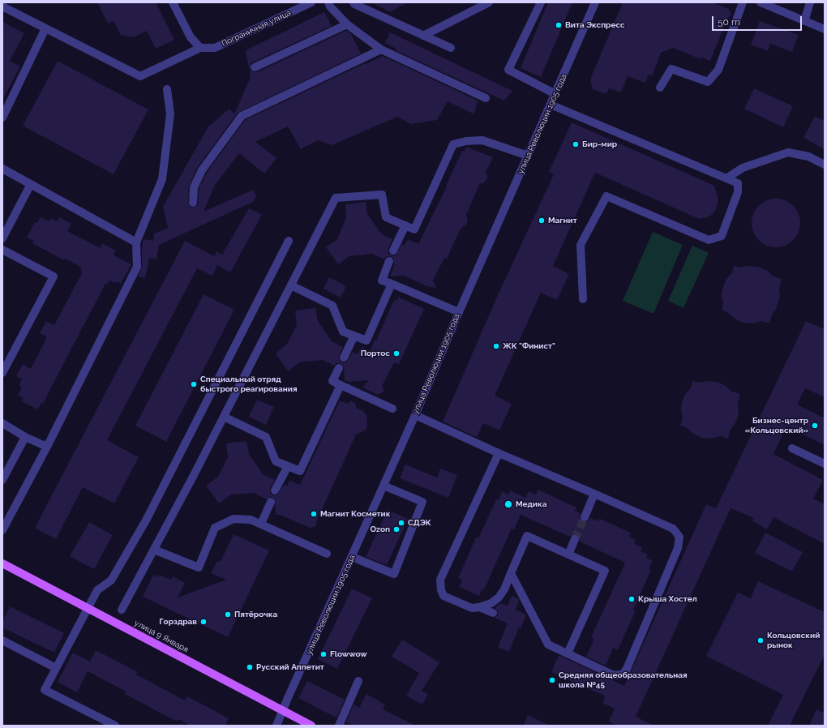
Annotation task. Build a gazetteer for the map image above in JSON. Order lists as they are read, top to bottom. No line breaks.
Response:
{"streets":{"main road":["улица 9 Января"],"street":["Пограничная улица","улица Революции 1905 года"]},"crossings":[["улица Революции 1905 года","улица 9 Января"]],"places":["Вита Экспресс","Бир-мир","Магнит","ЖК \"Финист\"","Портос","Специальный отряд быстрого реагирования","Бизнес-центр «Кольцовский»","Медика","Магнит Косметик","СДЭК","Ozon","Крыша Хостел","Пятёрочка","Горздрав","Кольцовский рынок","Flowwow","Русский Аппетит","Средняя общеобразовательная школа №45"],"scale_bar":"50 m"}
